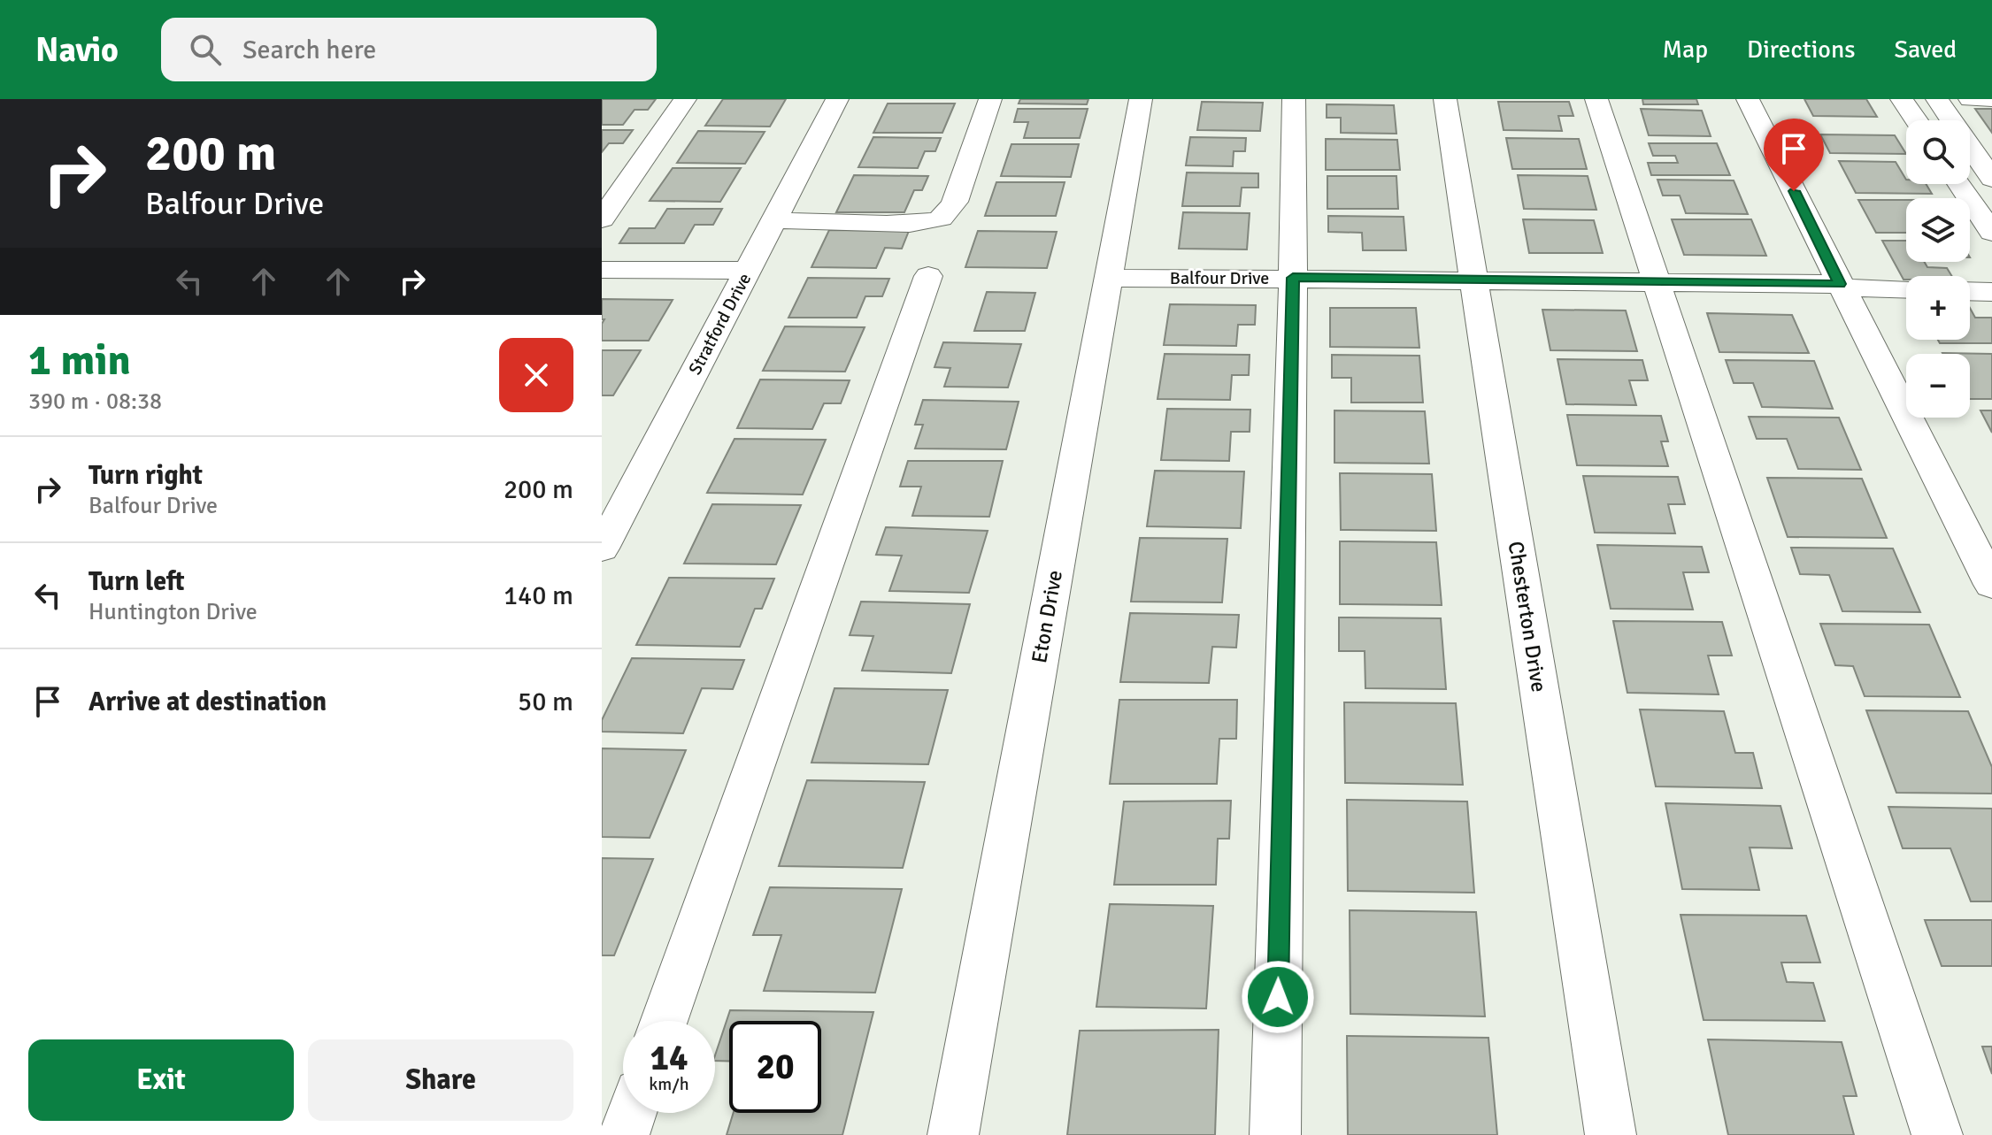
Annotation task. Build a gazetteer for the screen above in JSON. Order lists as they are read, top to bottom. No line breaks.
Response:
{"streets":{"street":["Balfour Drive","Stratford Drive","Eton Drive","Chesterton Drive"]},"crossings":[["Balfour Drive","Eton Drive"],["Balfour Drive","Chesterton Drive"]],"page":{"header":"Navio","search":"Search here","nav":["Map","Directions","Saved"],"turn":["200 m","Balfour Drive"],"map_buttons":["+","−"],"heading":["1 min","390 m · 08:38"],"list":[{"name":"Turn right","note":"Balfour Drive","value":"200 m"},{"name":"Turn left","note":"Huntington Drive","value":"140 m"},{"name":"Arrive at destination","value":"50 m"}],"speed":"14 km/h","limit":"20","buttons":["Exit","Share"]}}
